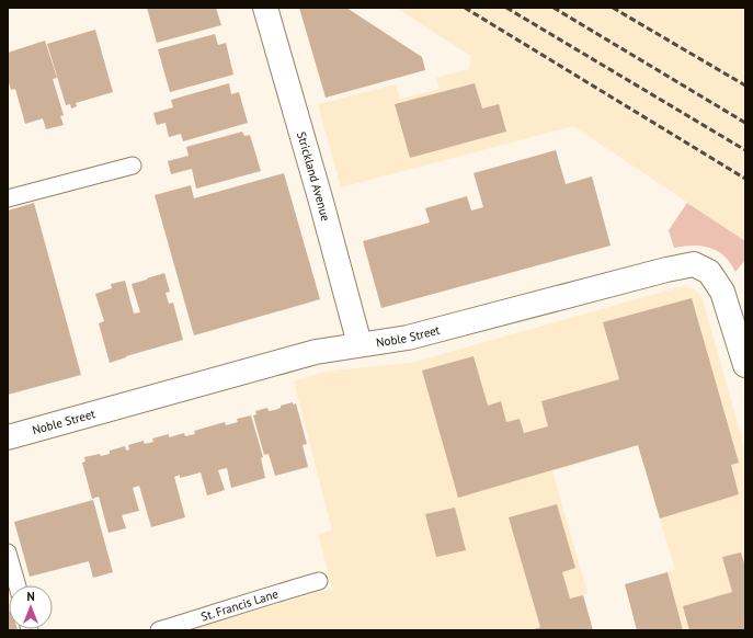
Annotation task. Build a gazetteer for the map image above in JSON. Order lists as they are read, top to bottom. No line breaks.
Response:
{"streets":{"street":["Strickland Avenue","Noble Street"],"lane":["St. Francis Lane"]},"crossings":[["Strickland Avenue","Noble Street"]],"north":"top"}
